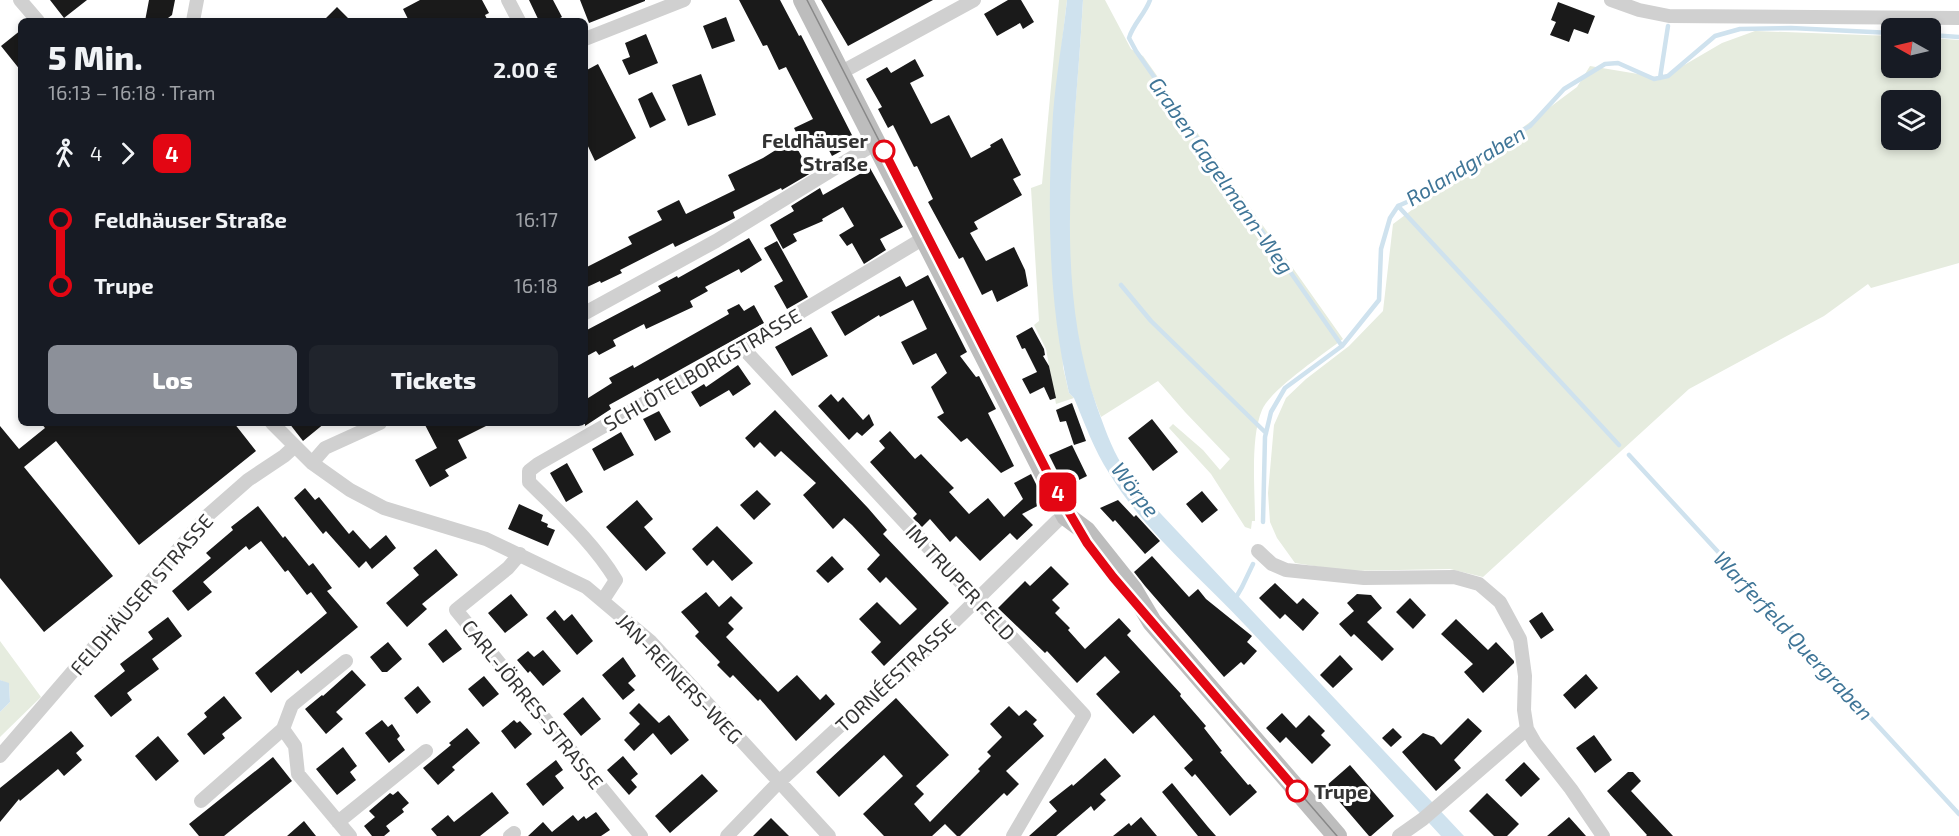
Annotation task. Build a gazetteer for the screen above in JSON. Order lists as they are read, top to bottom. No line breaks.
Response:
{"streets":{"street":["SCHLÖTELBORGSTRASSE","IM TRUPER FELD","FELDHÄUSER STRASSE","TORNÉESTRASSE","JAN-REINERS-WEG","CARL-JÖRRES-STRASSE"]},"crossings":[["SCHLÖTELBORGSTRASSE","IM TRUPER FELD"],["SCHLÖTELBORGSTRASSE","JAN-REINERS-WEG"],["IM TRUPER FELD","TORNÉESTRASSE"],["FELDHÄUSER STRASSE","JAN-REINERS-WEG"],["TORNÉESTRASSE","JAN-REINERS-WEG"],["JAN-REINERS-WEG","CARL-JÖRRES-STRASSE"]],"water":["Rolandgraben","Graben Gagelmann-Weg","Wörpe","Warferfeld Quergraben"],"places":["Feldhäuser Straße","Trupe"],"lines":["tram line 4"],"north":"left","page":{"on_map":"4","heading":["5 Min.","16:13 – 16:18 · Tram","2.00 €"],"legs":["4","4"],"list":[{"name":"Feldhäuser Straße","value":"16:17"},{"name":"Trupe","value":"16:18"}],"buttons":["Los","Tickets"]}}
